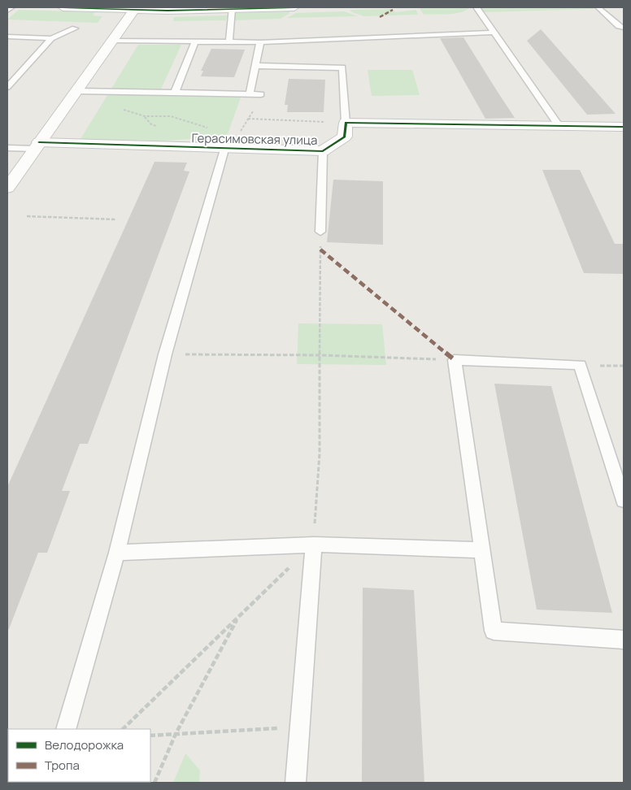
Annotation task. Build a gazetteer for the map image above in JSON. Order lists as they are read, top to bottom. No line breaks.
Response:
{"streets":{"street":["Герасимовская улица"]},"legend":["Велодорожка","Тропа"]}
